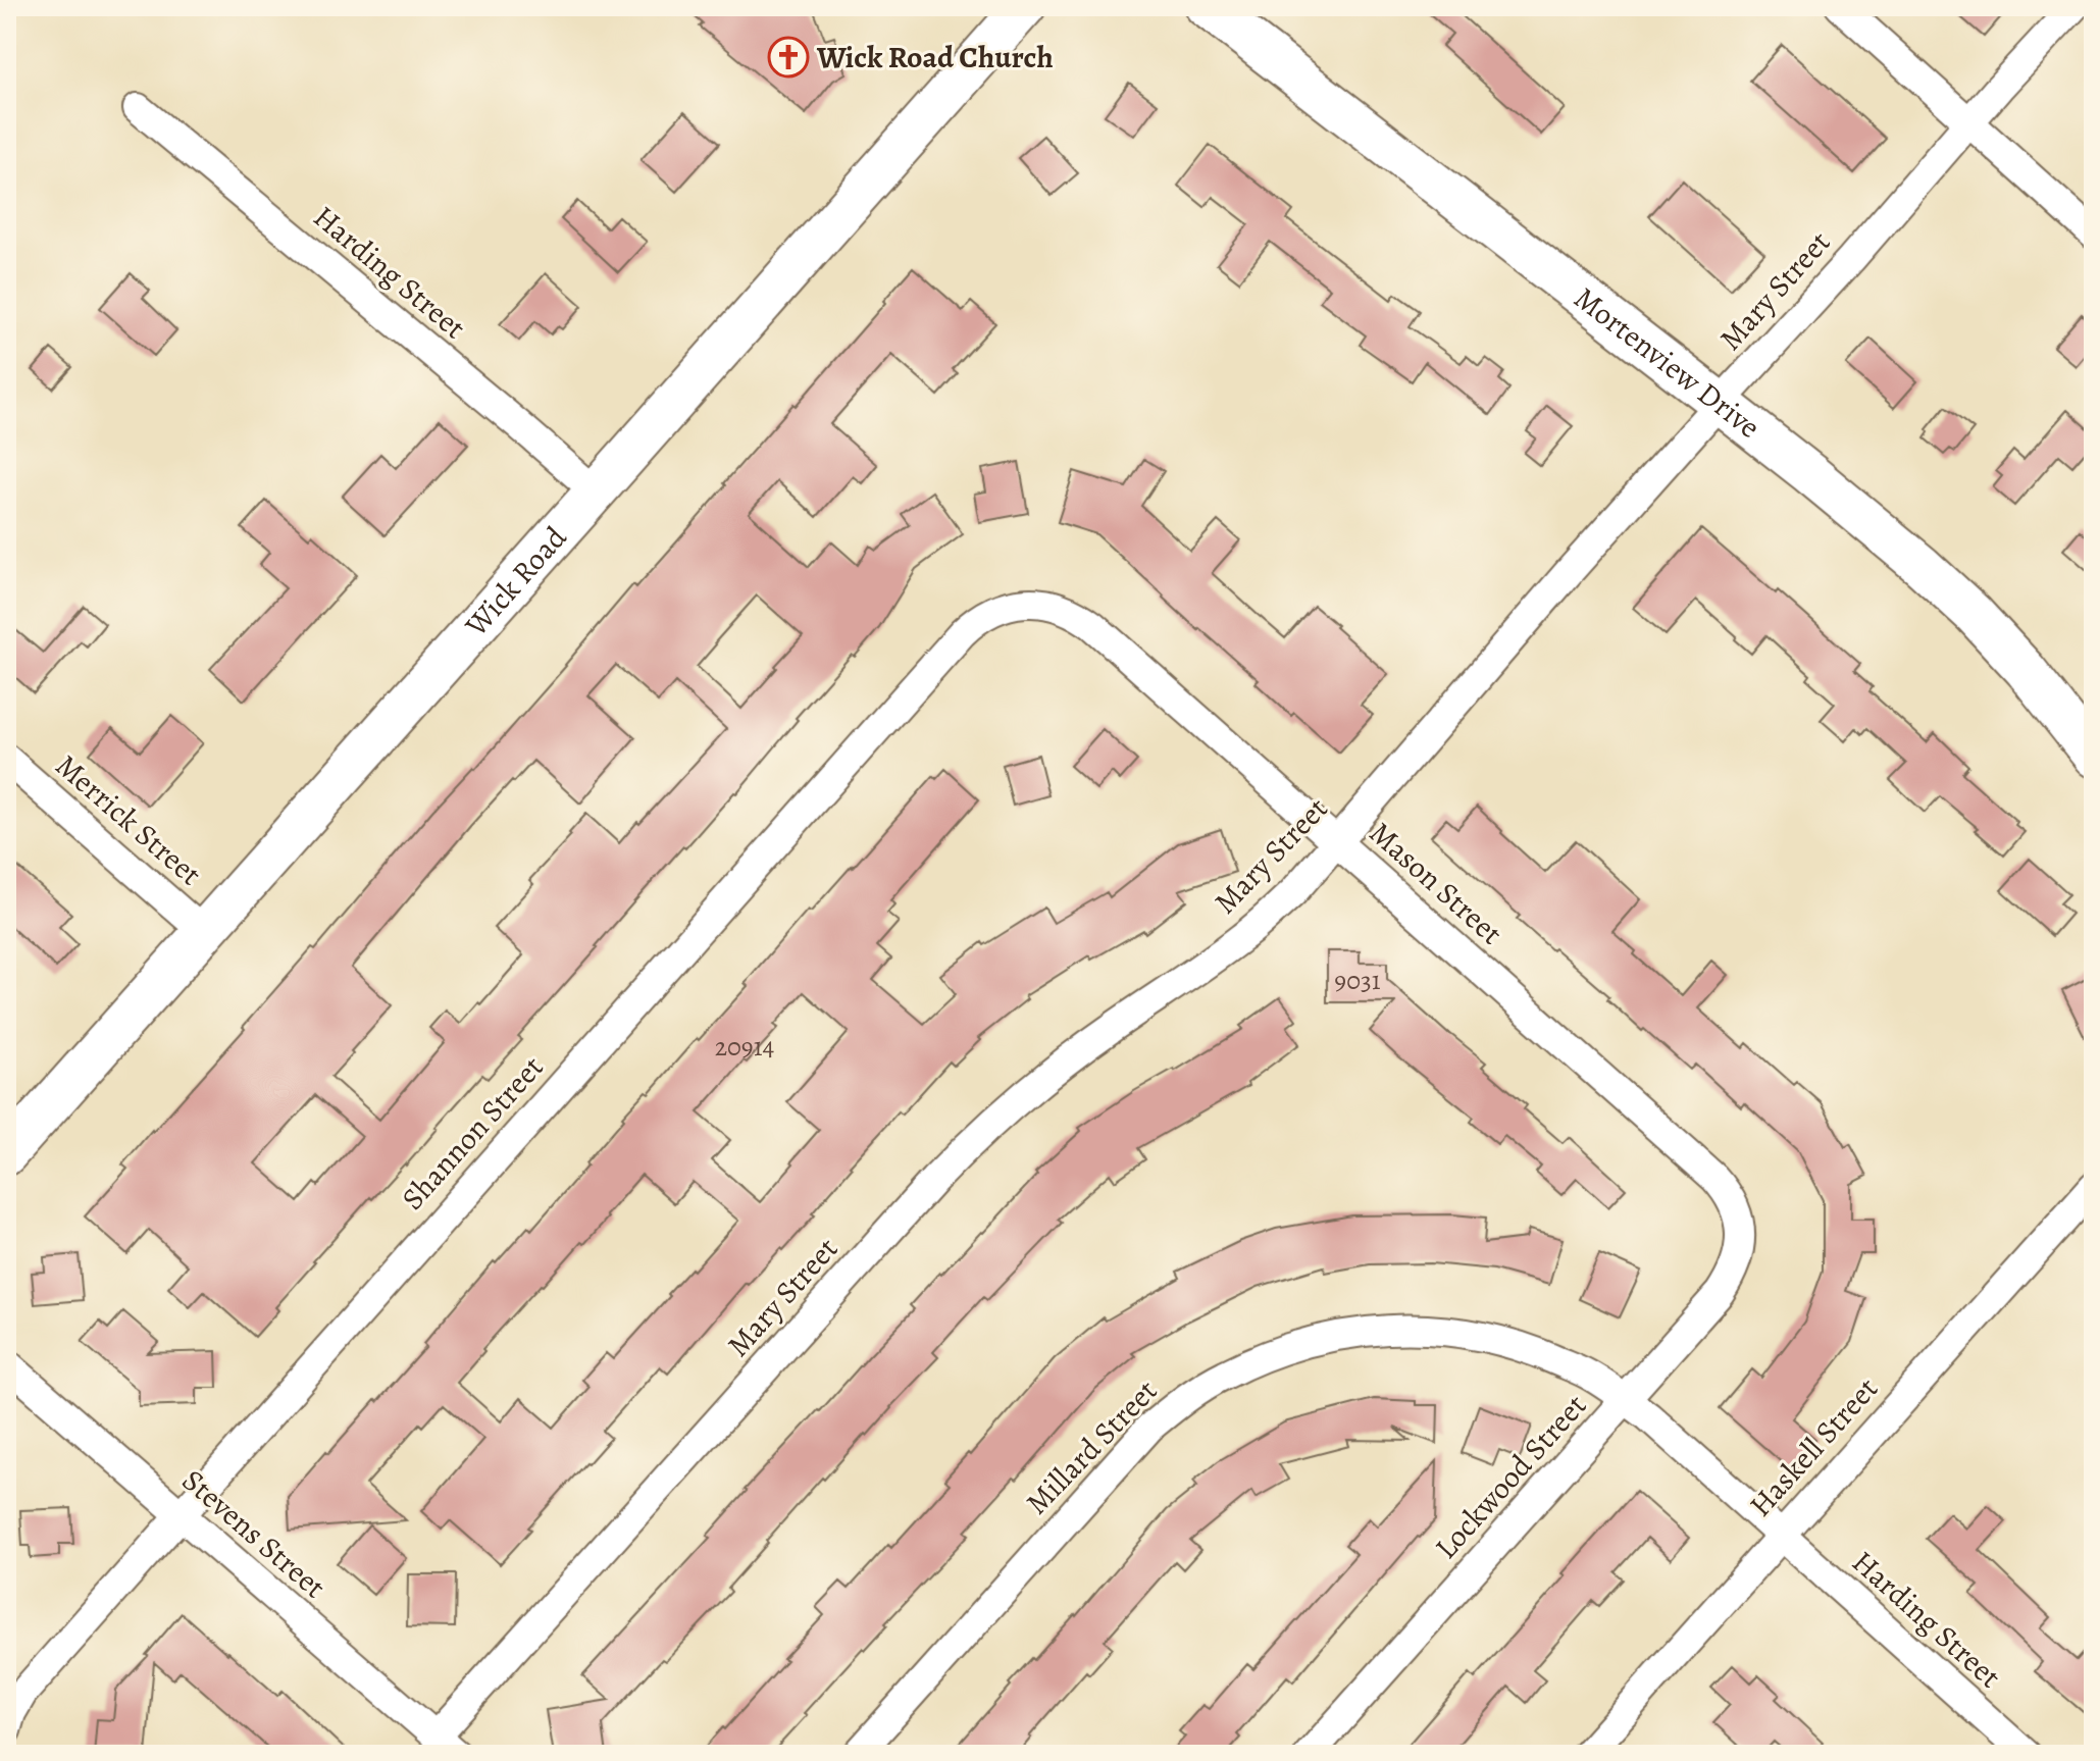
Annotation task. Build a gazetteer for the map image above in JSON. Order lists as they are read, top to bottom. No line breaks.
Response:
{"streets":{"street":["Harding Street","Mary Street","Mortenview Drive","Wick Road","Merrick Street","Mason Street","Shannon Street","Millard Street","Haskell Street","Lockwood Street","Stevens Street"]},"crossings":[["Harding Street","Wick Road"],["Harding Street","Millard Street"],["Harding Street","Haskell Street"],["Mary Street","Mortenview Drive"],["Mary Street","Mason Street"],["Mary Street","Stevens Street"],["Wick Road","Merrick Street"],["Mason Street","Shannon Street"],["Mason Street","Lockwood Street"],["Shannon Street","Stevens Street"],["Millard Street","Haskell Street"],["Millard Street","Lockwood Street"]],"places":{"church":["Wick Road Church"]},"house_numbers":["9031","20914"]}
